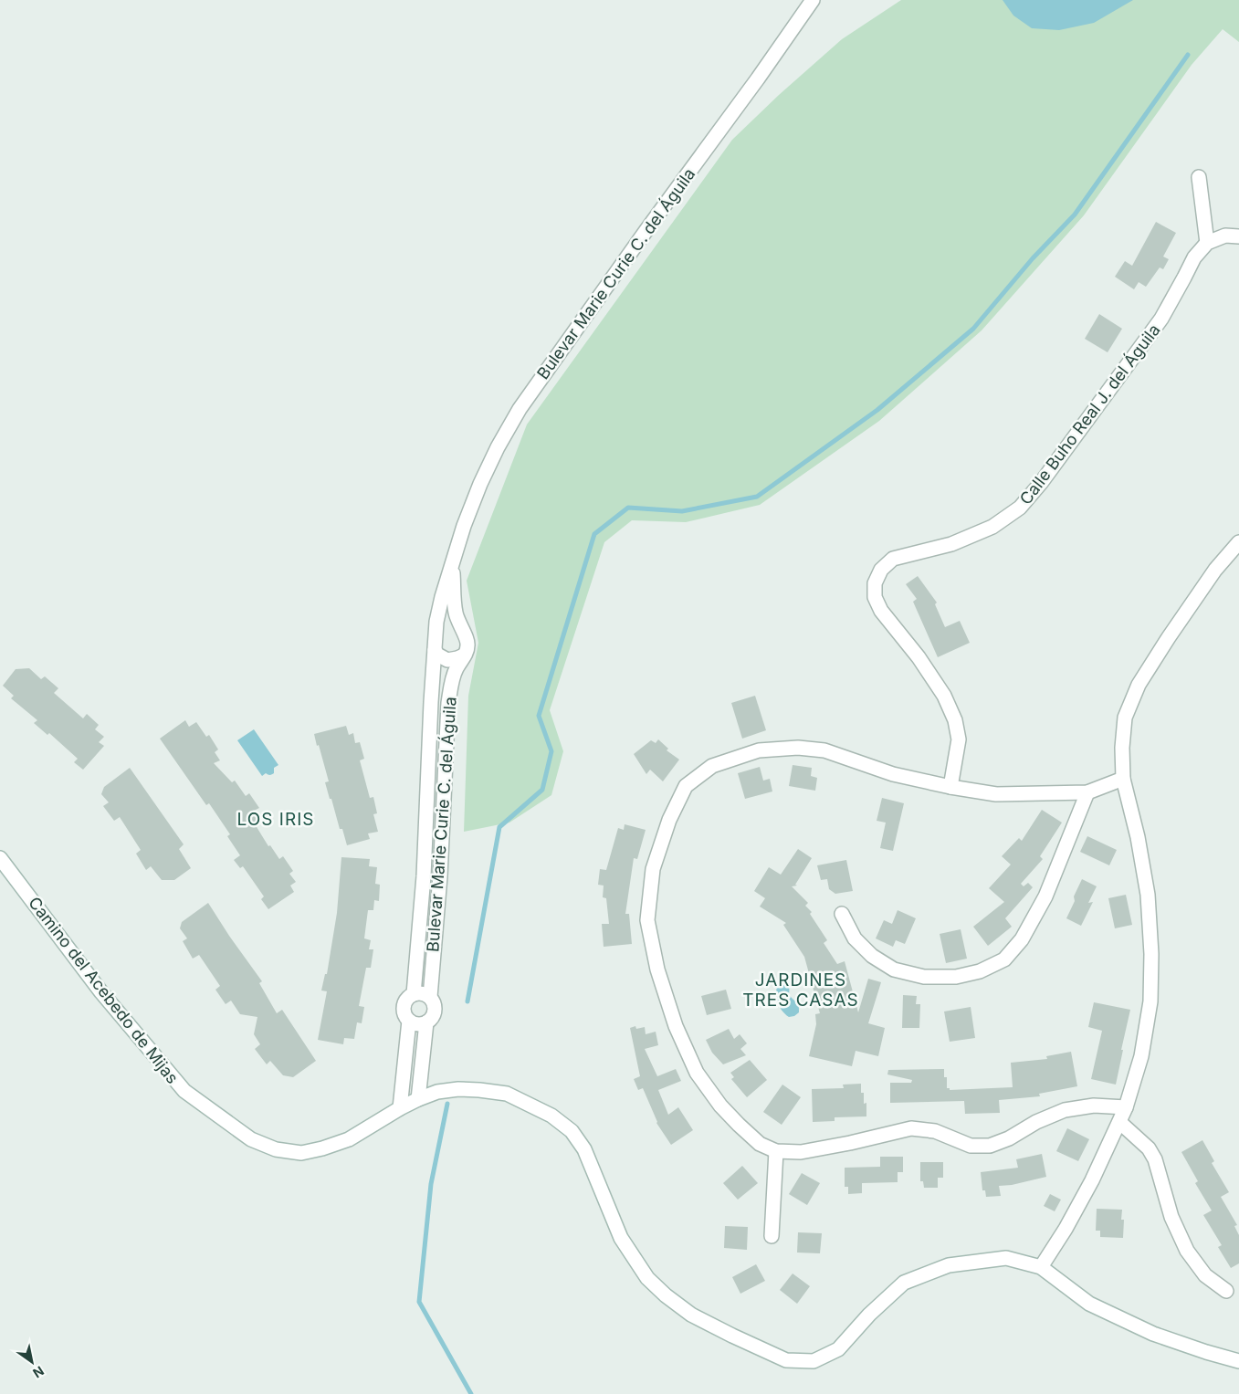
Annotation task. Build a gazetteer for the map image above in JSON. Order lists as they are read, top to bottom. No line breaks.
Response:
{"streets":{"street":["Bulevar Marie Curie C. del Águila","Calle Buho Real J. del Águila","Camino del Acebedo de Mijas"]},"districts":["LOS IRIS","JARDINES TRES CASAS"],"north":"bottom right"}
